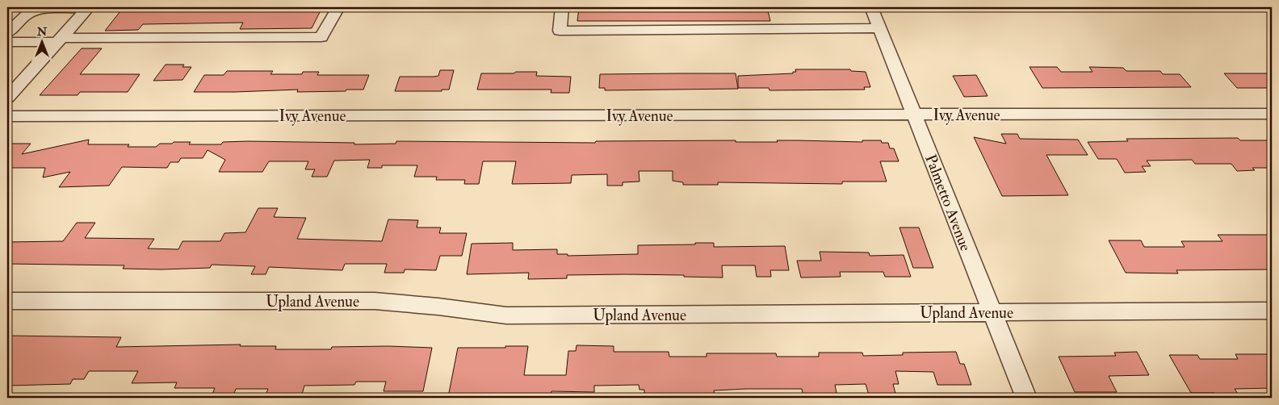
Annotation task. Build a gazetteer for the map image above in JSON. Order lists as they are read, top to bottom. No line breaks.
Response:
{"streets":{"street":["Ivy Avenue","Palmetto Avenue","Upland Avenue"]},"crossings":[["Ivy Avenue","Palmetto Avenue"],["Palmetto Avenue","Upland Avenue"]],"north":"top"}
